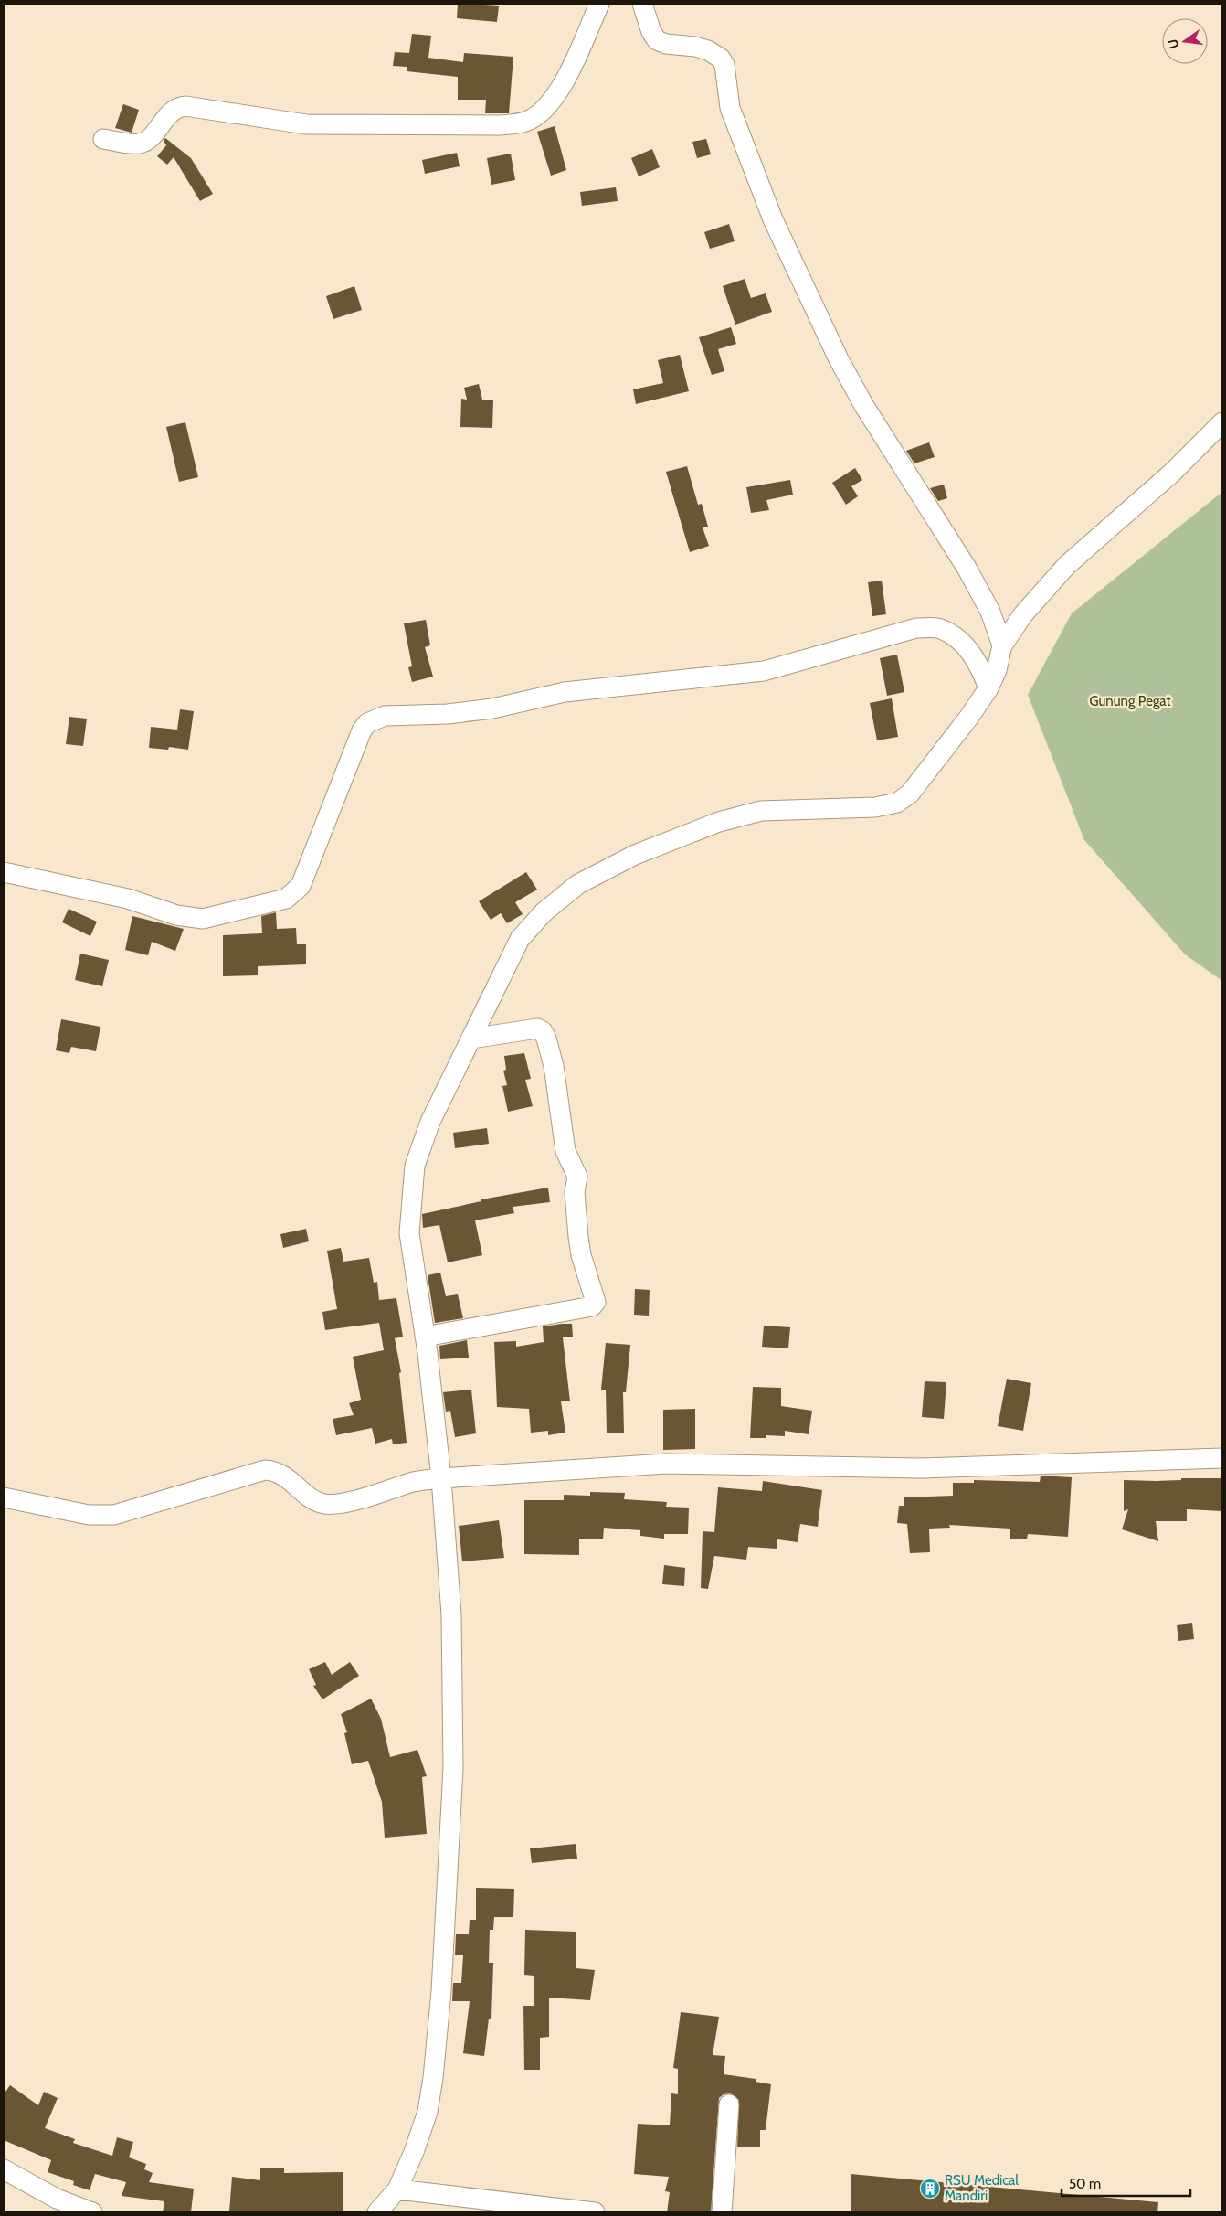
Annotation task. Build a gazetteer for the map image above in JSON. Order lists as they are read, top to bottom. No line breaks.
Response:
{"parks":["Gunung Pegat"],"places":{"building":["RSU Medical Mandiri"]},"scale_bar":"50 m","north":"left"}
